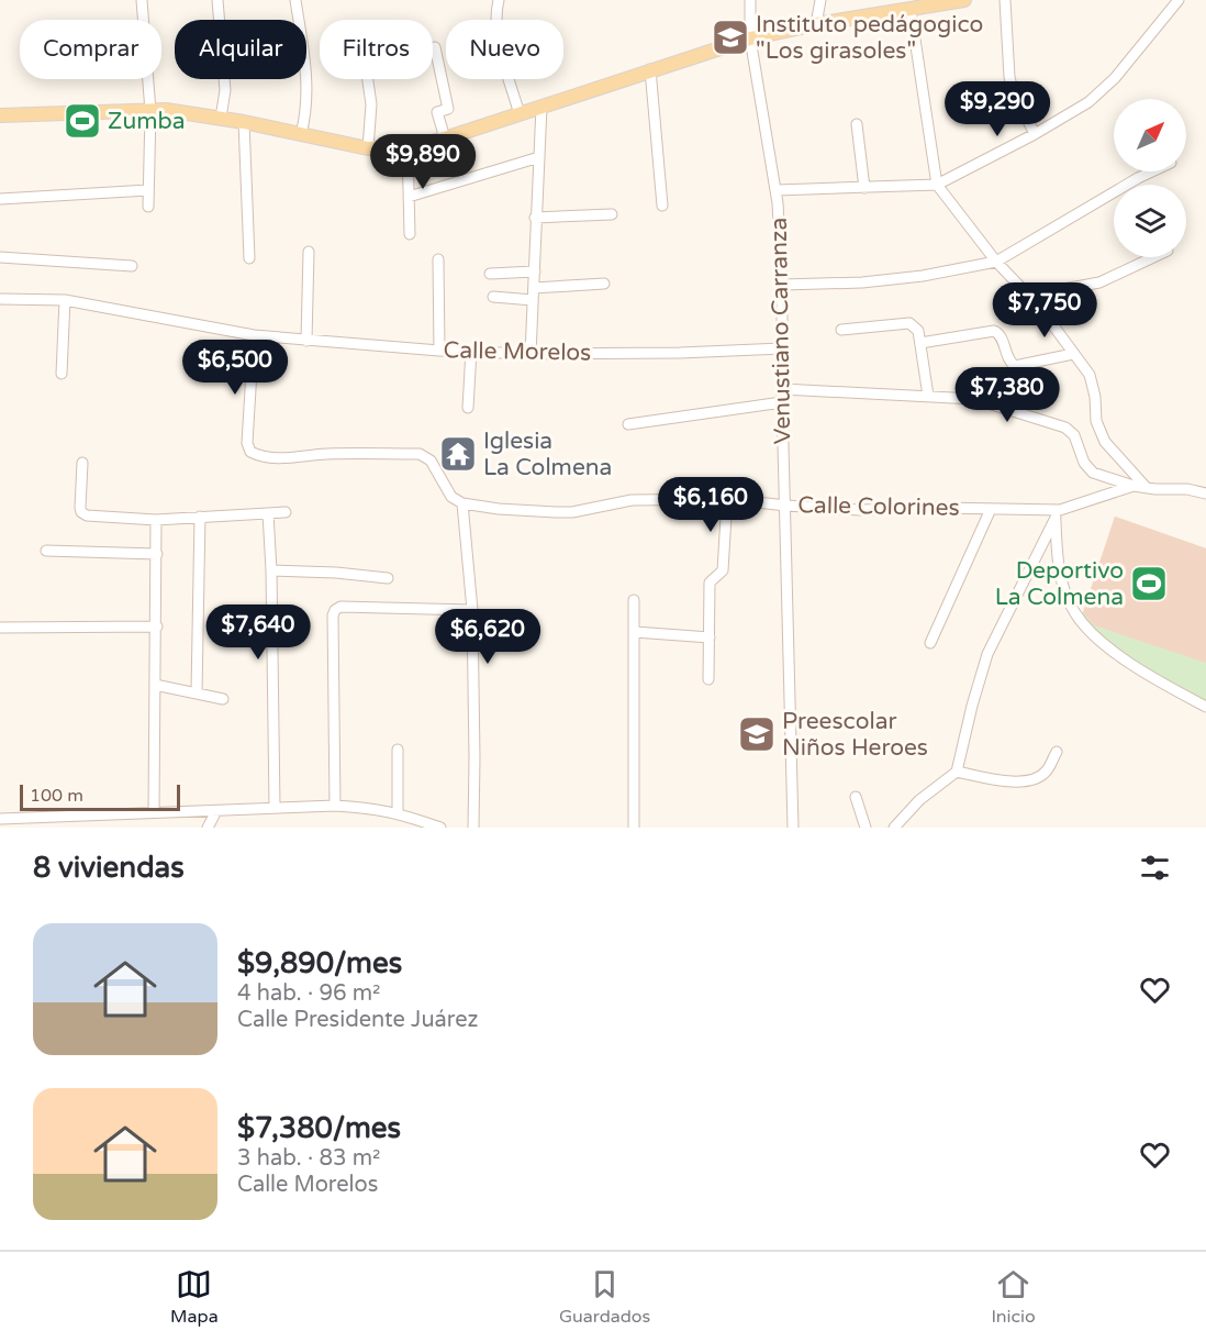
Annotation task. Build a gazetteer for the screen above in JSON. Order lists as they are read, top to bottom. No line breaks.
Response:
{"streets":{"street":["Venustiano Carranza","Calle Morelos","Calle Colorines"]},"crossings":[["Venustiano Carranza","Calle Morelos"],["Venustiano Carranza","Calle Colorines"]],"places":{"school or university":["Instituto pedágogico \"Los girasoles\"","Preescolar Niños Heroes"],"sports":["Zumba","Deportivo La Colmena"],"temple":["Iglesia La Colmena"]},"scale_bar":"100 m","north":"top right","page":{"chip":["Comprar","Alquilar","Filtros","Nuevo"],"price":["$9,290","$9,890","$7,750","$6,500","$7,380","$6,160","$7,640","$6,620"],"scale":"100 m","heading":"8 viviendas","list":[{"name":"$9,890/mes","note":"4 hab. · 96 m² · Calle Presidente Juárez"},{"name":"$7,380/mes","note":"3 hab. · 83 m² · Calle Morelos"}],"tabs":["Mapa","Guardados","Inicio"]}}
